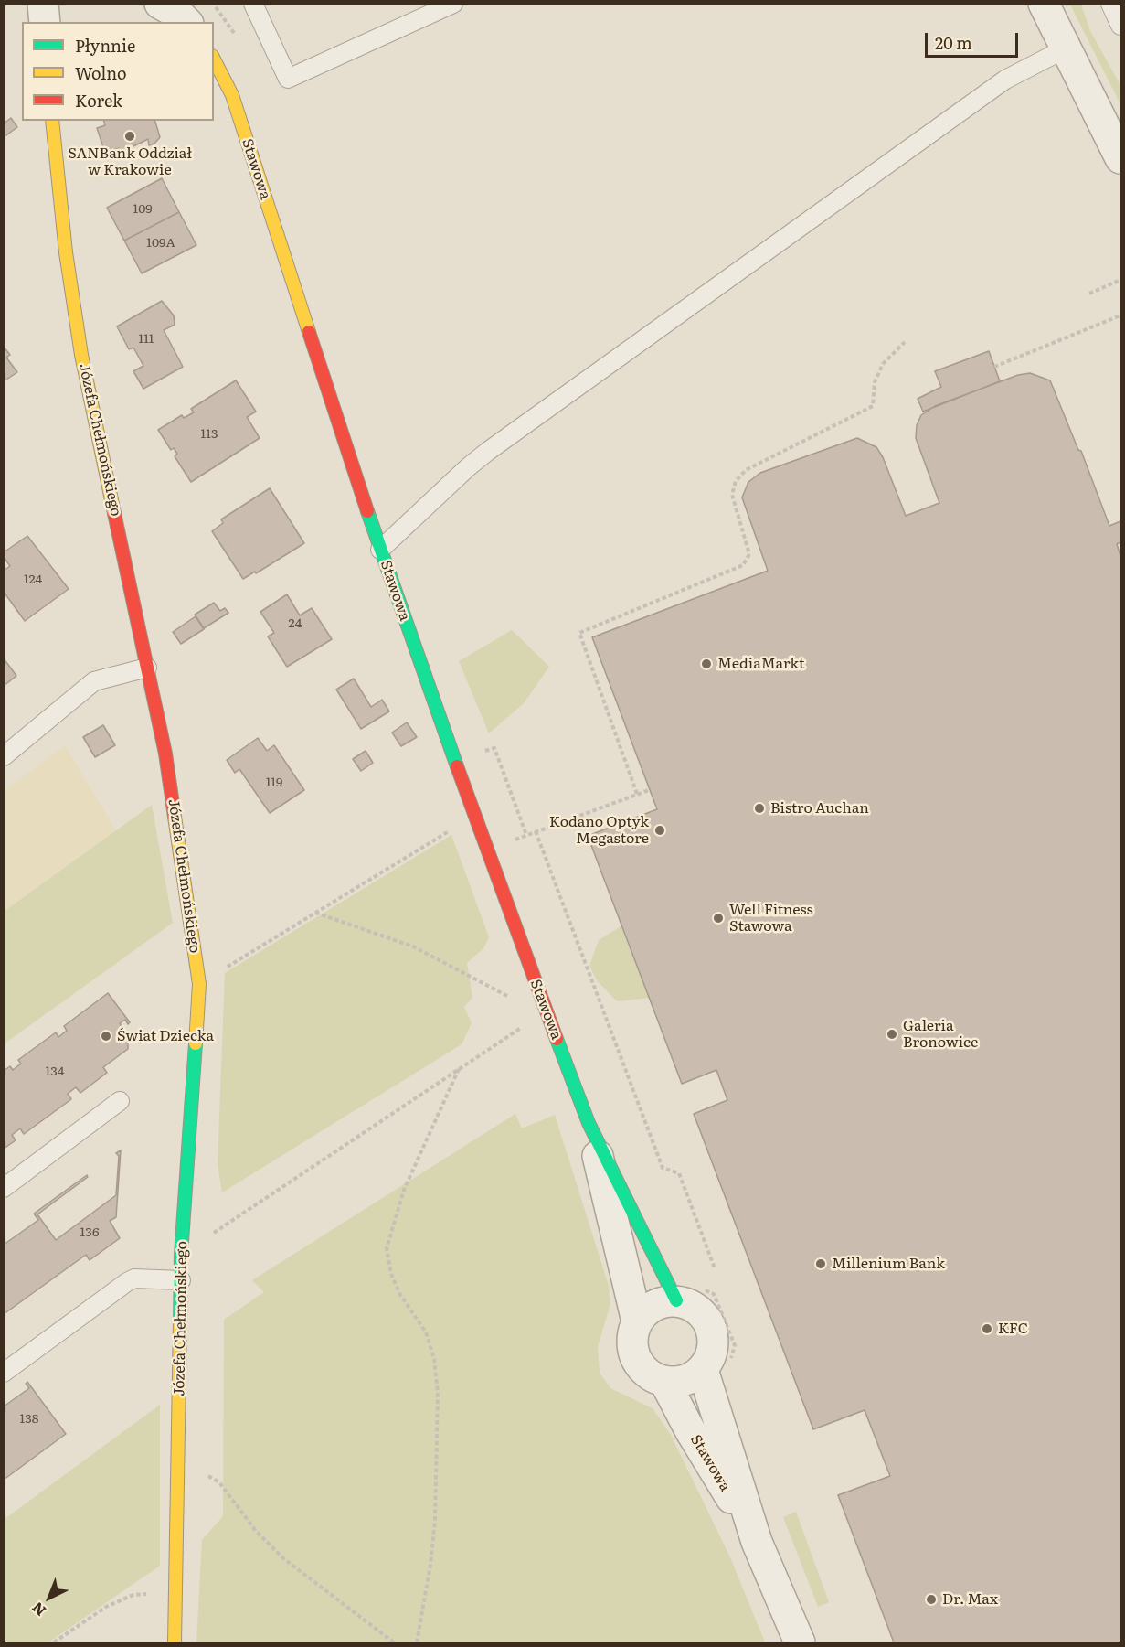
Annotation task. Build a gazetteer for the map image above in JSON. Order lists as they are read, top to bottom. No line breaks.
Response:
{"streets":{"street":["Stawowa","Józefa Chełmońskiego"]},"places":["SANBank Oddział w Krakowie","MediaMarkt","Bistro Auchan","Kodano Optyk Megastore","Well Fitness Stawowa","Galeria Bronowice","Świat Dziecka","Millenium Bank","KFC","Dr. Max"],"house_numbers":["109","109A","111","113","124","24","119","134","136","138"],"legend":["Płynnie","Wolno","Korek"],"scale_bar":"20 m","north":"bottom left"}
